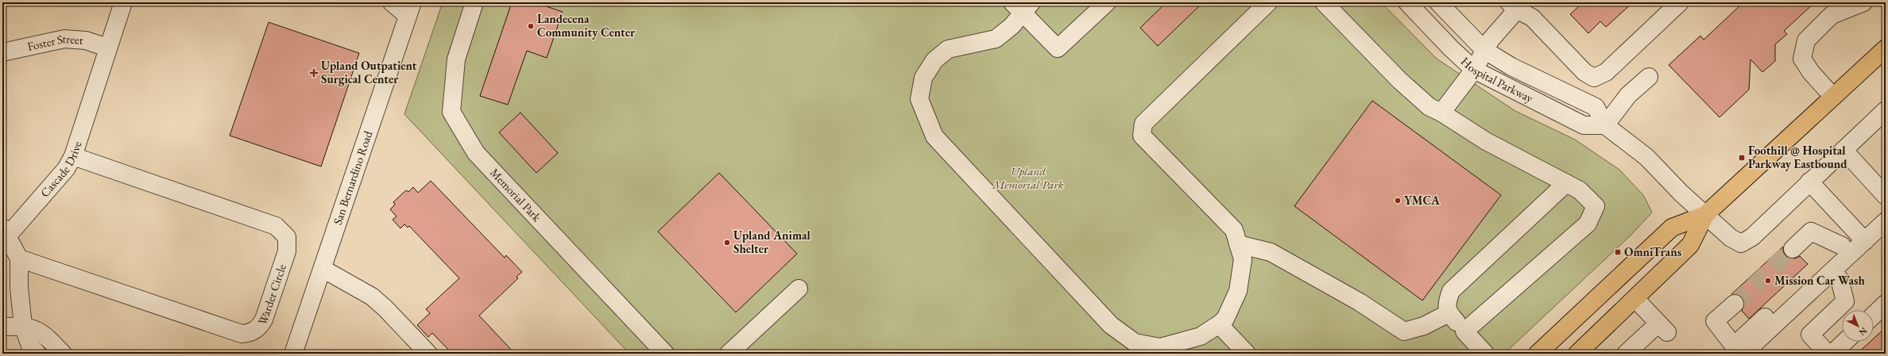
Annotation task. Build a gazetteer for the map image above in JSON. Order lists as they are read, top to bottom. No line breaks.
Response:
{"streets":{"street":["Foster Street","Hospital Parkway","Cascade Drive","San Bernardino Road","Memorial Park","Warder Circle"]},"crossings":[["Foster Street","Cascade Drive"],["Cascade Drive","Warder Circle"]],"parks":["Upland Memorial Park"],"places":{"other":["Landecena Community Center","YMCA","Upland Animal Shelter","Mission Car Wash"],"health":["Upland Outpatient Surgical Center"],"transit":["Foothill @ Hospital Parkway Eastbound","OmniTrans"]},"north":"bottom right"}
